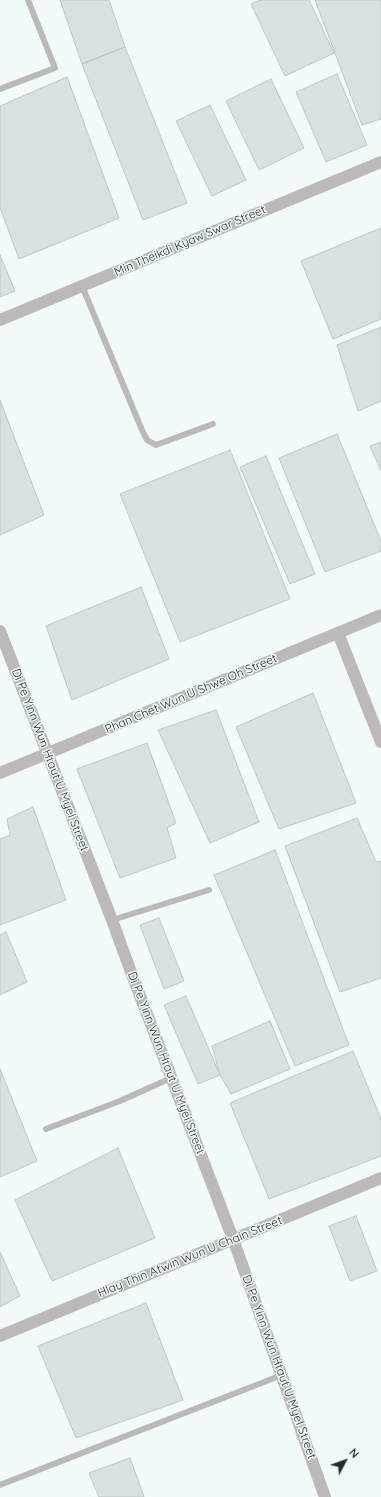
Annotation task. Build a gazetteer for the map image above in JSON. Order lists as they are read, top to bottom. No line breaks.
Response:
{"streets":{"street":["Min Theikdi Kyaw Swar Street","Phan Chet Wun U Shwe Oh Street","Di Pe Yinn Wun Htaut U Myel Street","Hlay Thin Atwin Wun U Chain Street"]},"crossings":[["Phan Chet Wun U Shwe Oh Street","Di Pe Yinn Wun Htaut U Myel Street"],["Di Pe Yinn Wun Htaut U Myel Street","Hlay Thin Atwin Wun U Chain Street"]],"north":"top right"}
